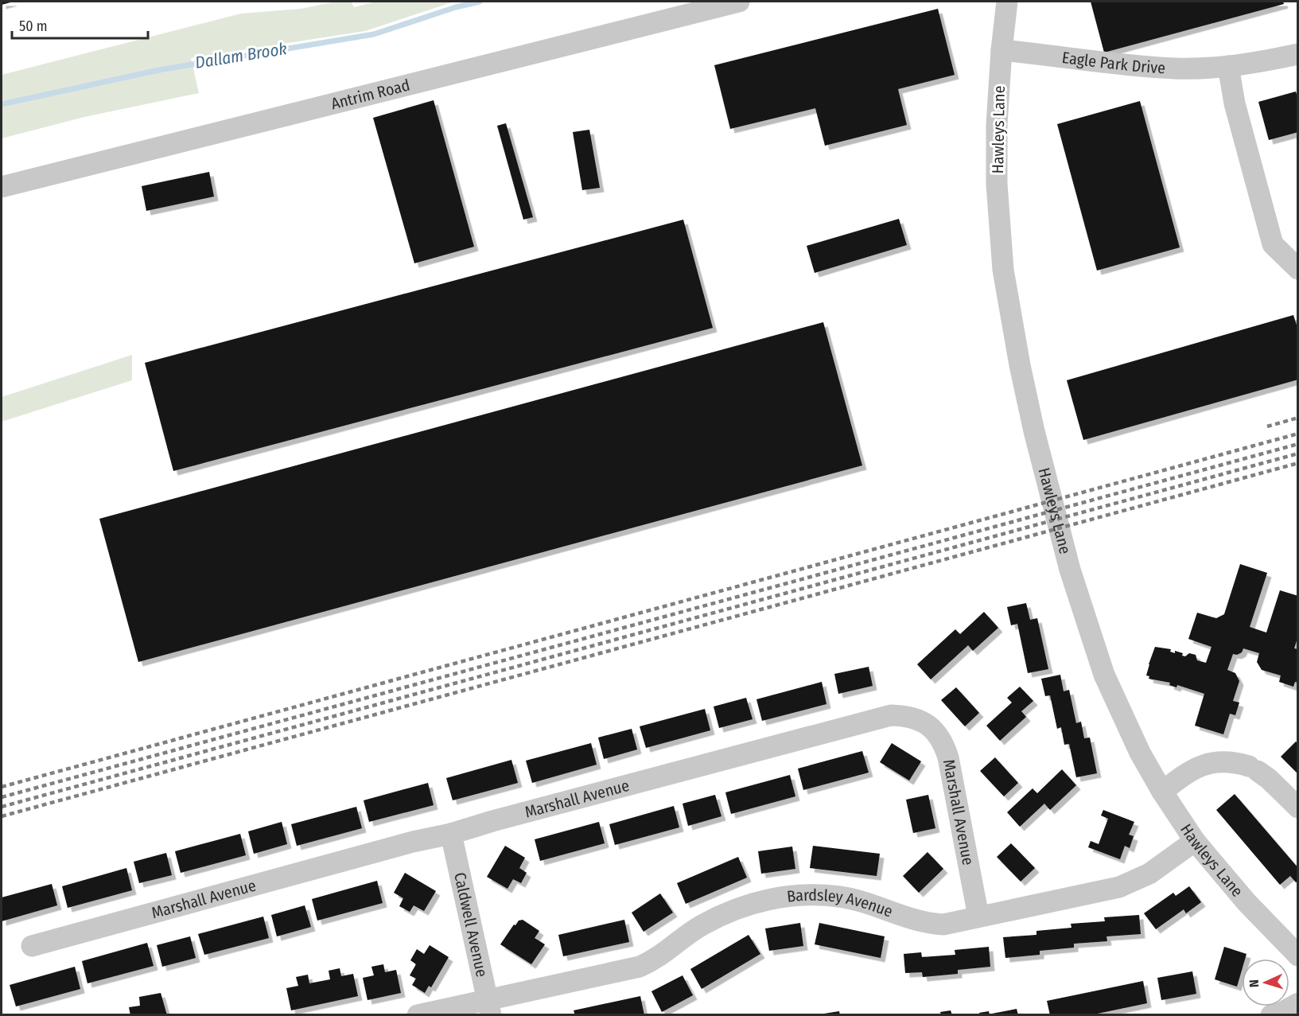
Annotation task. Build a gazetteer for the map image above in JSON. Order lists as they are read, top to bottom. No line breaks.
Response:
{"streets":{"street":["Eagle Park Drive","Antrim Road","Hawleys Lane","Marshall Avenue","Bardsley Avenue","Caldwell Avenue"]},"crossings":[["Eagle Park Drive","Hawleys Lane"],["Hawleys Lane","Bardsley Avenue"],["Marshall Avenue","Bardsley Avenue"],["Marshall Avenue","Caldwell Avenue"],["Bardsley Avenue","Caldwell Avenue"]],"water":["Dallam Brook"],"scale_bar":"50 m","north":"left"}
